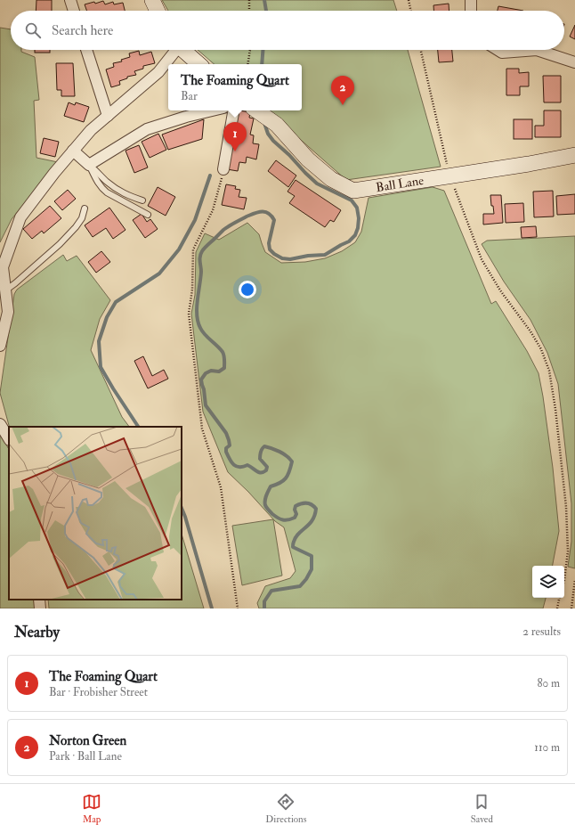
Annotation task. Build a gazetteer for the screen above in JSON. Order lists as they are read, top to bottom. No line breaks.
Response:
{"streets":{"street":["Ball Lane"]},"page":{"search":"Search here","popup":["The Foaming Quart","Bar"],"pins":["2","1"],"heading":["Nearby","2 results"],"list":[{"mark":"1","name":"The Foaming Quart","note":"Bar · Frobisher Street","value":"80 m"},{"mark":"2","name":"Norton Green","note":"Park · Ball Lane","value":"110 m"}],"nav":["Map","Directions","Saved"]}}
